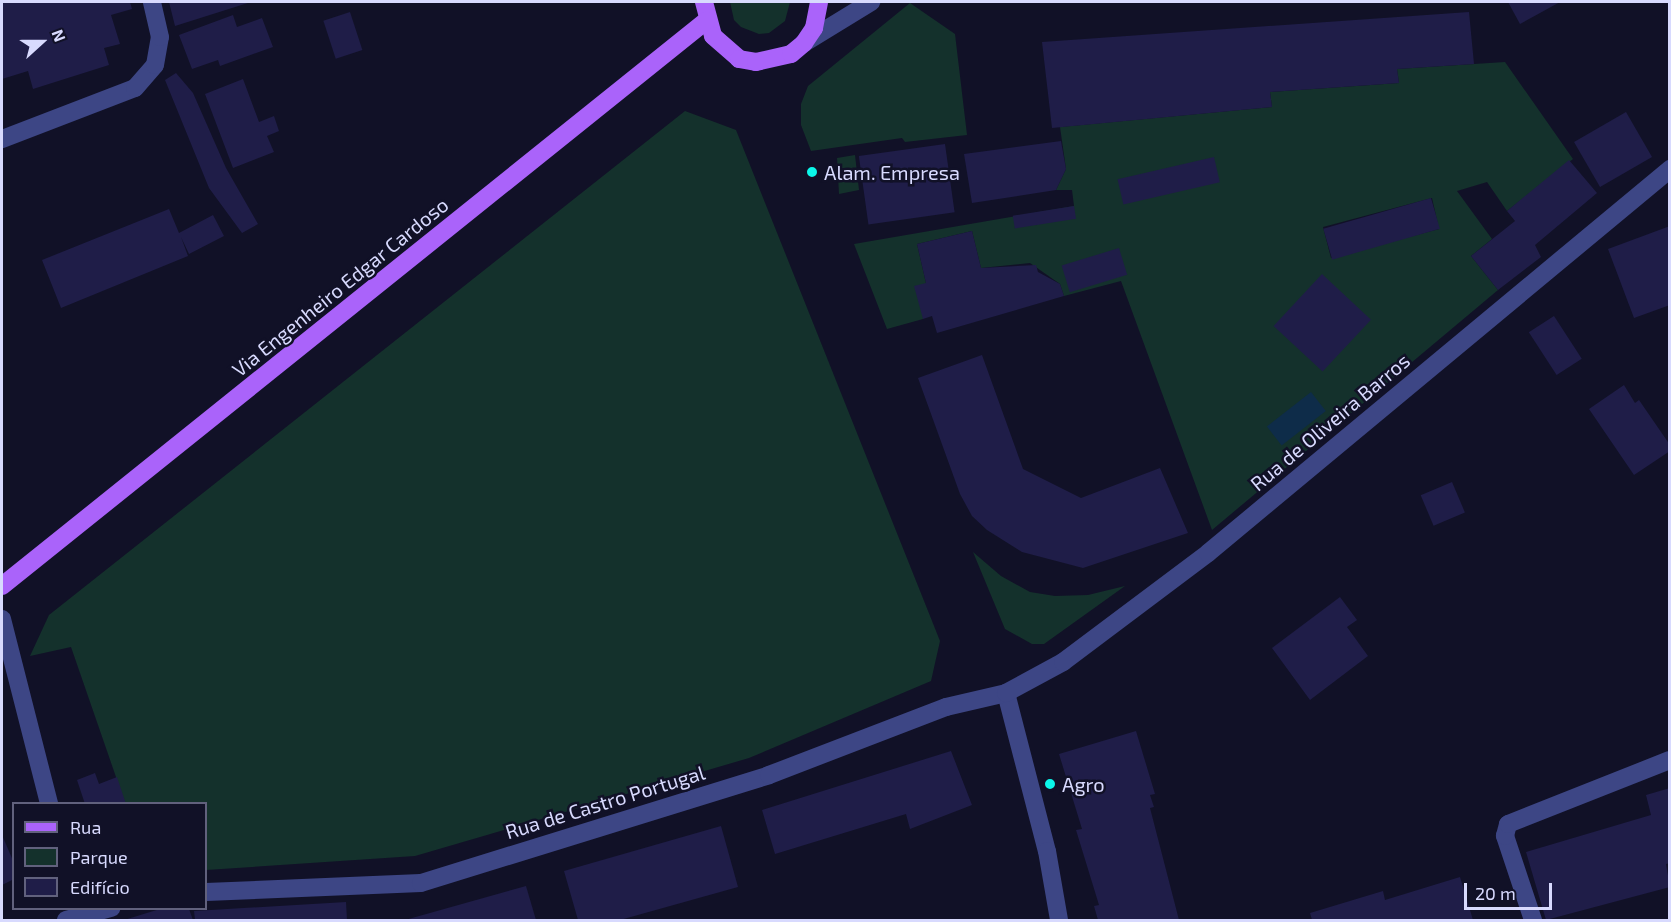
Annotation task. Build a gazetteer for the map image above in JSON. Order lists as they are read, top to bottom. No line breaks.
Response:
{"streets":{"main road":["Via Engenheiro Edgar Cardoso"],"street":["Rua de Oliveira Barros","Rua de Castro Portugal"]},"crossings":[["Rua de Oliveira Barros","Rua de Castro Portugal"]],"places":["Alam. Empresa","Agro"],"legend":["Rua","Parque","Edifício"],"scale_bar":"20 m","north":"right"}
